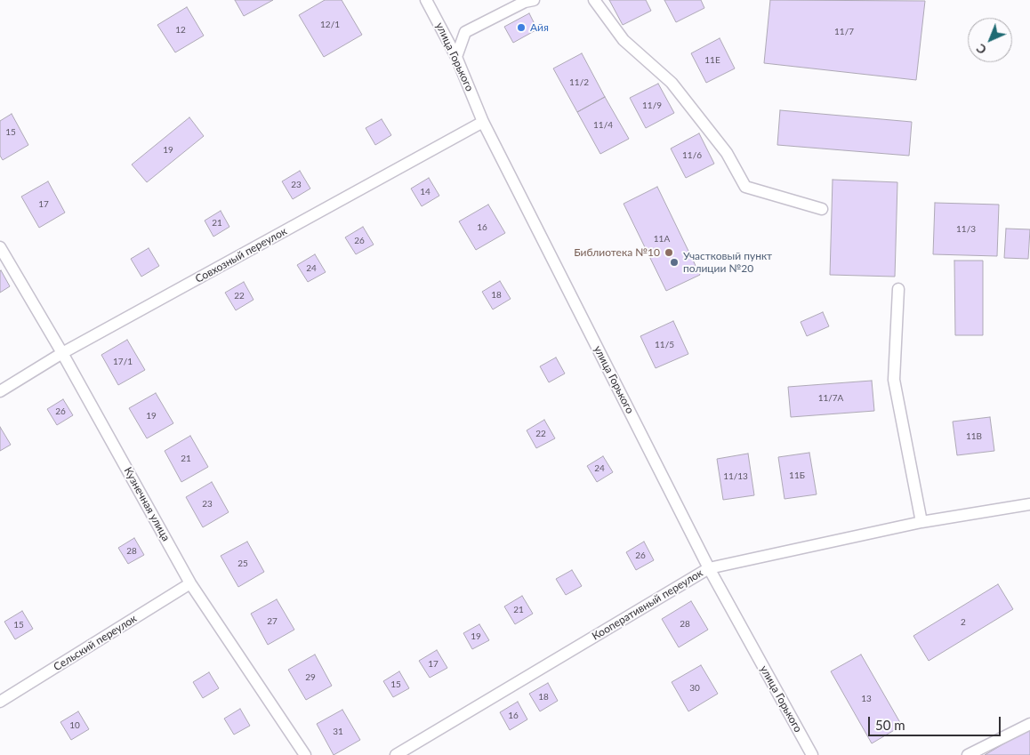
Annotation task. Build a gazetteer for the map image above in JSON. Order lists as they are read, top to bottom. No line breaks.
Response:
{"streets":{"lane":["улица Горького","Совхозный переулок","Кузнечная улица","Кооперативный переулок","Сельский переулок"]},"crossings":[["улица Горького","Совхозный переулок"],["улица Горького","Кооперативный переулок"],["Совхозный переулок","Кузнечная улица"],["Кузнечная улица","Сельский переулок"]],"places":["Айя","Библиотека №10","Участковый пункт полиции №20"],"house_numbers":["12/1","12","11/7","11Е","11/2","11/9","11/4","15","19","11/6","23","14","17","21","16","11/3","11А","26","24","18","22","11/5","17/1","11/7А","26","19","22","11В","21","24","11Б","11/13","23","28","26","25","21","27","2","28","15","19","17","29","15","30","18","13","16","10","31"],"scale_bar":"50 m","north":"bottom left"}
